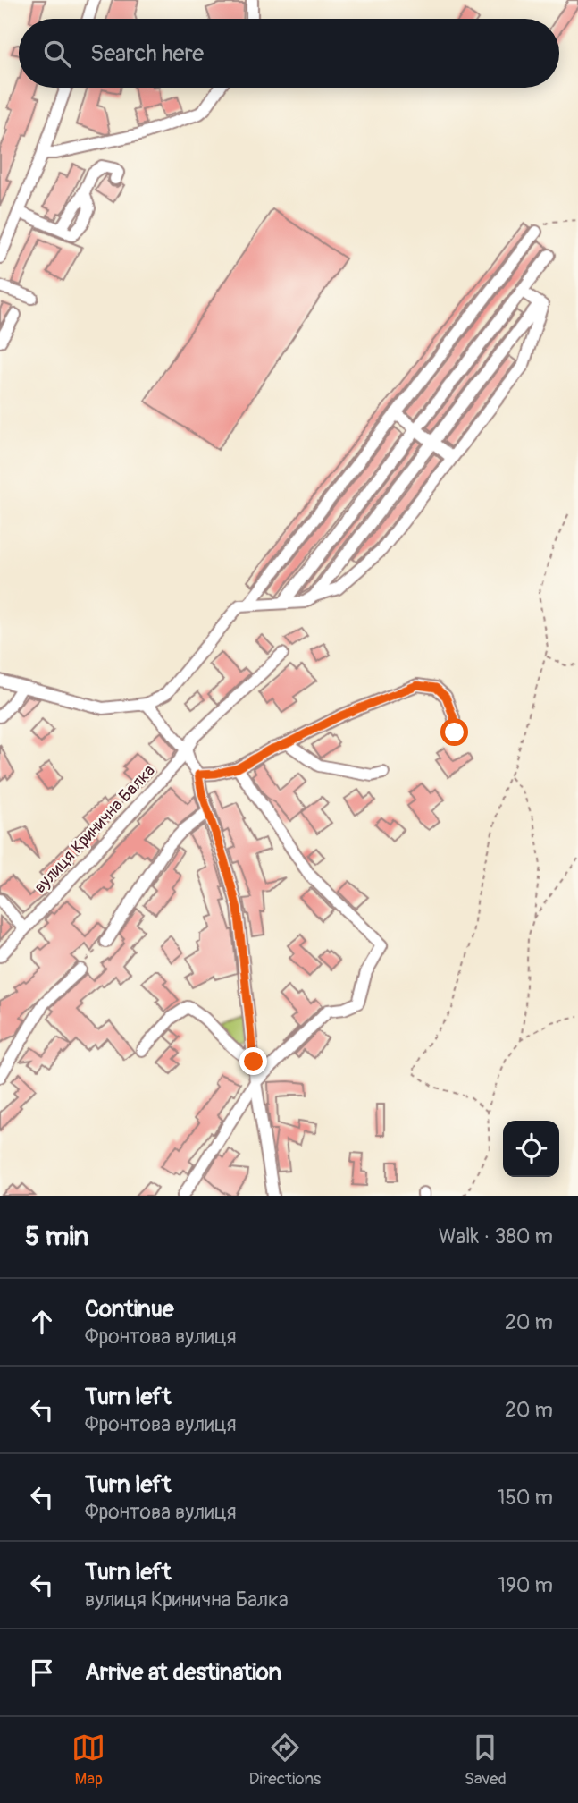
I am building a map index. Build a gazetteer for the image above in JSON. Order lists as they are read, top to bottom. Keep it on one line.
{"streets":{"street":["вулиця Кринична Балка"]},"page":{"search":"Search here","heading":["5 min","Walk · 380 m"],"list":[["Continue","Фронтова вулиця","20 m"],["Turn left","Фронтова вулиця","20 m"],["Turn left","Фронтова вулиця","150 m"],["Turn left","вулиця Кринична Балка","190 m"],"Arrive at destination"],"nav":["Map","Directions","Saved"]}}
